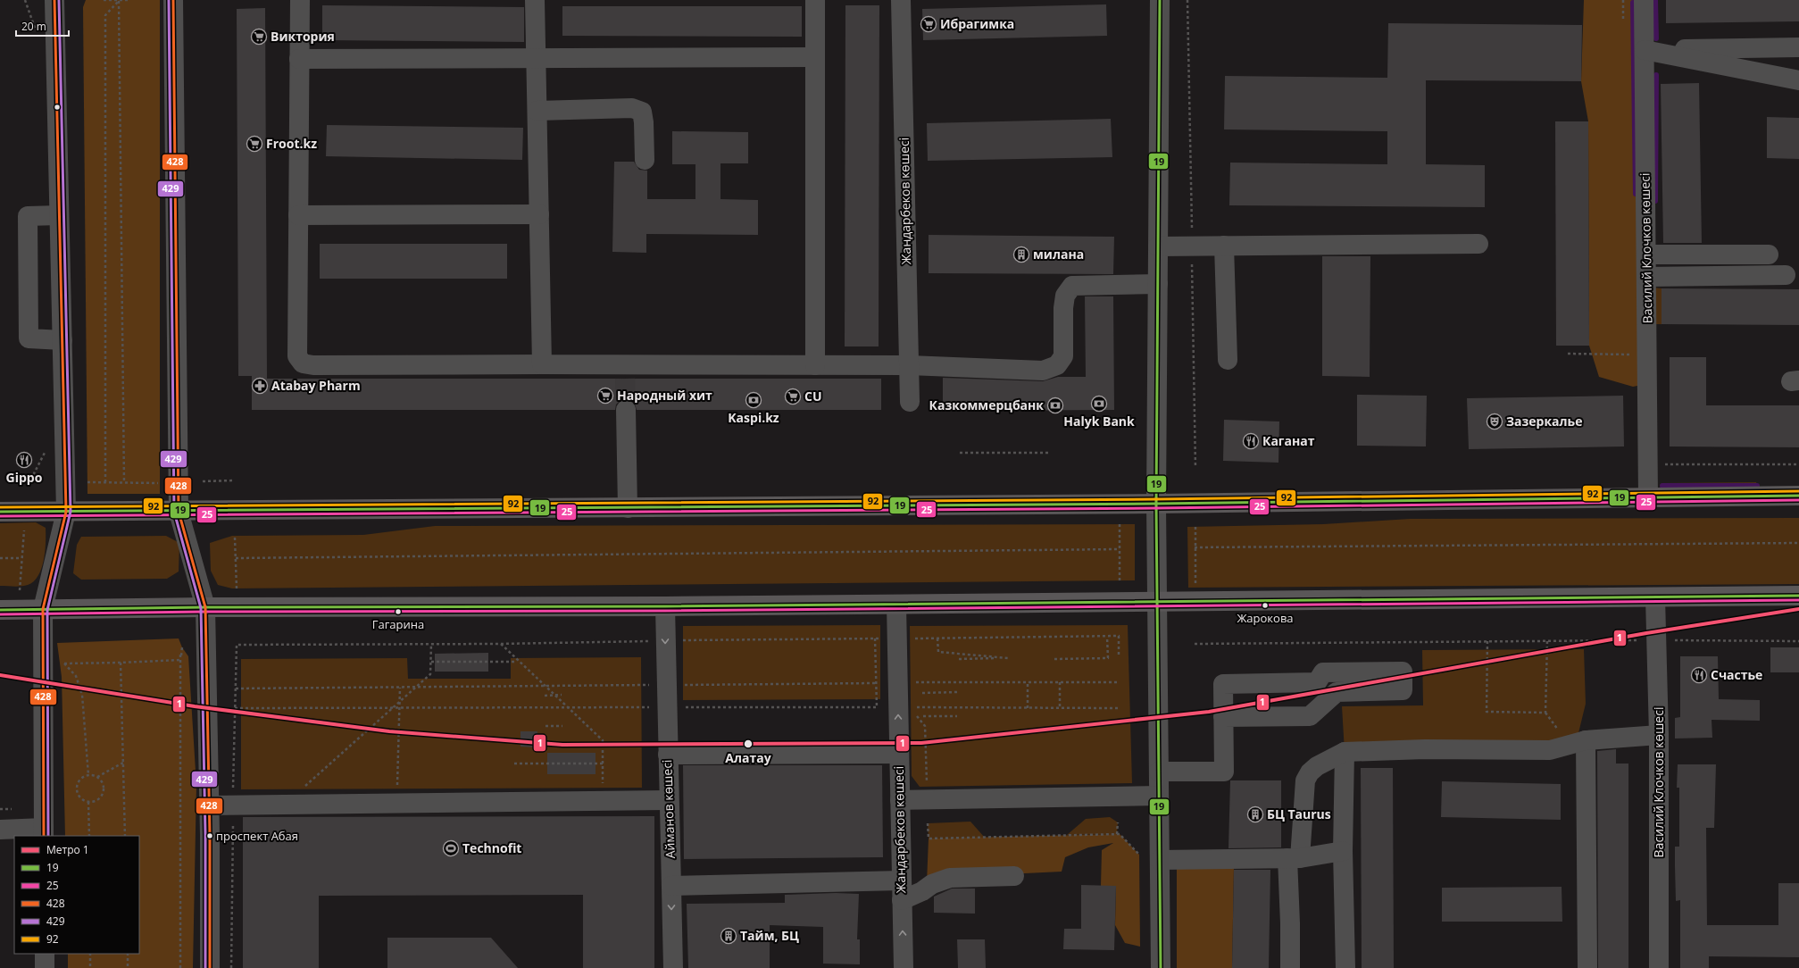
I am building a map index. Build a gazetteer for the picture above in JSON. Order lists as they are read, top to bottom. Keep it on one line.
{"streets":{"street":["Жандарбеков көшесі","Василий Клочков көшесі","Айманов көшесі"]},"one_way":["Айманов көшесі"],"places":{"supermarket":["Ибрагимка","Виктория","Froot.kz","Народный хит","CU"],"building":["милана","БЦ Taurus","Тайм, БЦ"],"pharmacy":["Atabay Pharm"],"bank":["Kaspi.kz","Halyk Bank","Казкоммерцбанк"],"theatre":["Зазеркалье"],"restaurant":["Каганат","Gippo","Счастье"],"other":["Жарокова","Гагарина","Алатау","проспект Абая"],"sports":["Technofit"]},"lines":["transit line 19","transit line 428","transit line 429","transit line 92","transit line 25","metro line 1"],"legend":["Метро 1","19","25","428","429","92"],"scale_bar":"20 m"}
